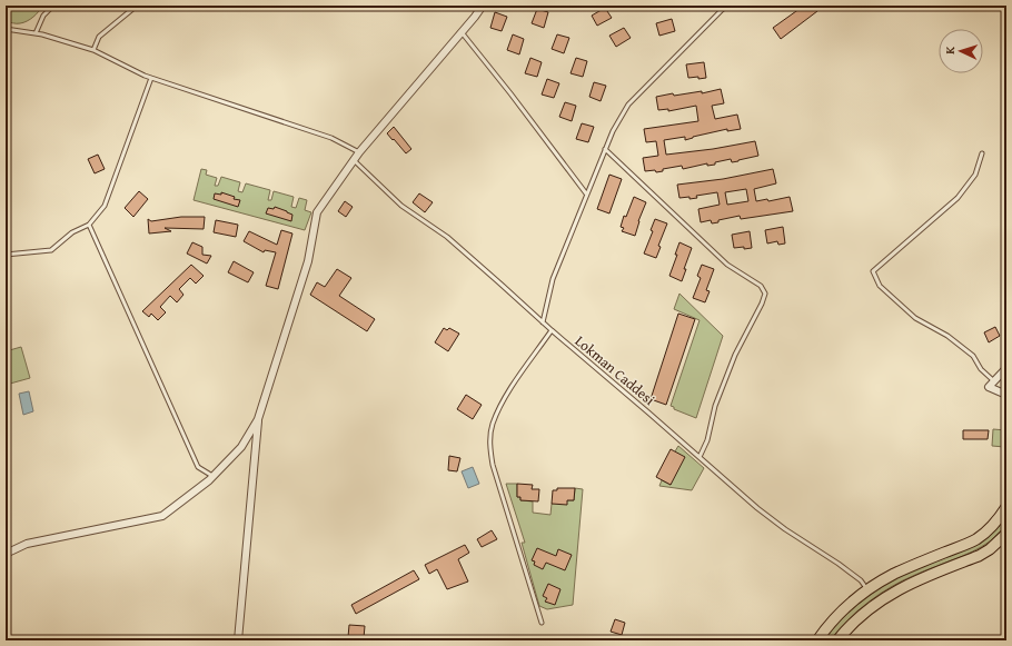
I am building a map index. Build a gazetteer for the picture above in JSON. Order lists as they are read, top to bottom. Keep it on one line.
{"streets":{"lane":["Lokman Caddesi"]},"north":"left"}
